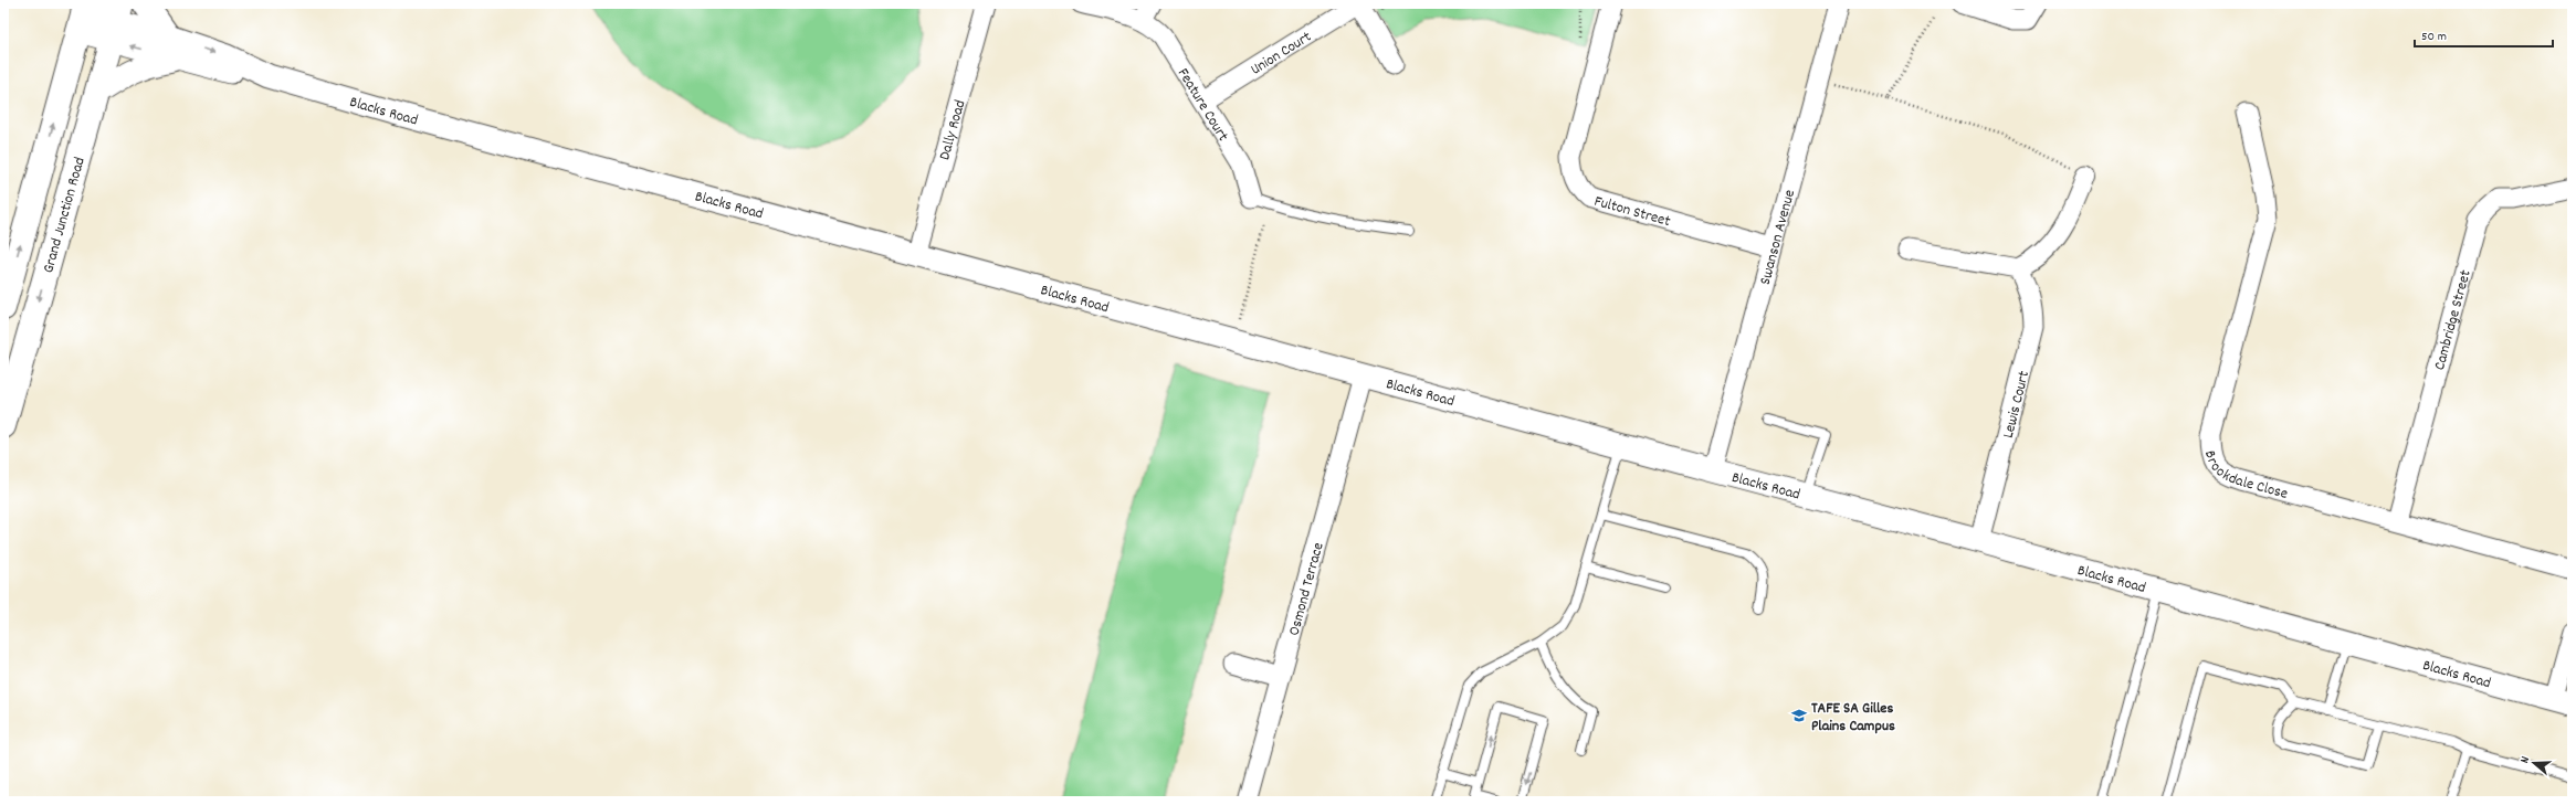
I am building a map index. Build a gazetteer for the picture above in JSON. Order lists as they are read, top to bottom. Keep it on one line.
{"streets":{"highway":["Grand Junction Road"],"street":["Union Court","Feature Court","Blacks Road","Dally Road","Fulton Street","Swanson Avenue","Cambridge Street","Lewis Court","Brookdale Close","Osmond Terrace"]},"crossings":[["Union Court","Feature Court"],["Blacks Road","Dally Road"],["Blacks Road","Grand Junction Road"],["Blacks Road","Swanson Avenue"],["Blacks Road","Lewis Court"],["Blacks Road","Osmond Terrace"],["Fulton Street","Swanson Avenue"],["Cambridge Street","Brookdale Close"]],"places":{"school or university":["TAFE SA Gilles Plains Campus"]},"scale_bar":"50 m","north":"left"}
